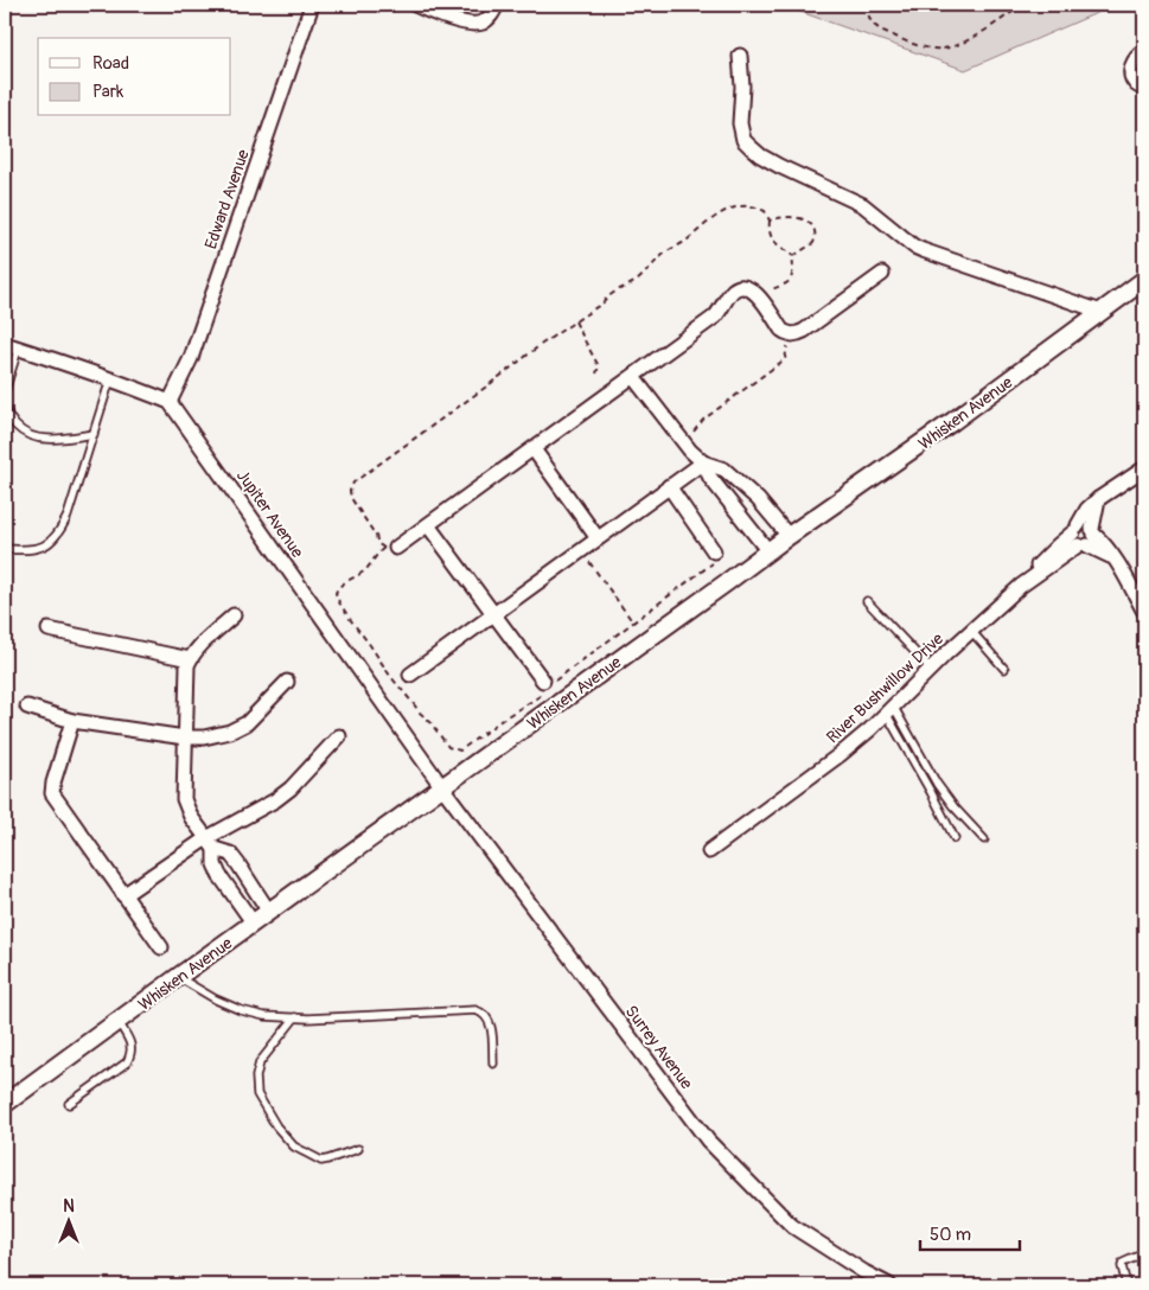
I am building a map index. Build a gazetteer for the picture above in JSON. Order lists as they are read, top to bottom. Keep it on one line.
{"streets":{"street":["Edward Avenue","Whisken Avenue","Jupiter Avenue","River Bushwillow Drive","Surrey Avenue"]},"crossings":[["Edward Avenue","Jupiter Avenue"],["Whisken Avenue","Jupiter Avenue"],["Whisken Avenue","Surrey Avenue"],["Jupiter Avenue","Surrey Avenue"]],"legend":["Road","Park"],"scale_bar":"50 m","north":"top"}
